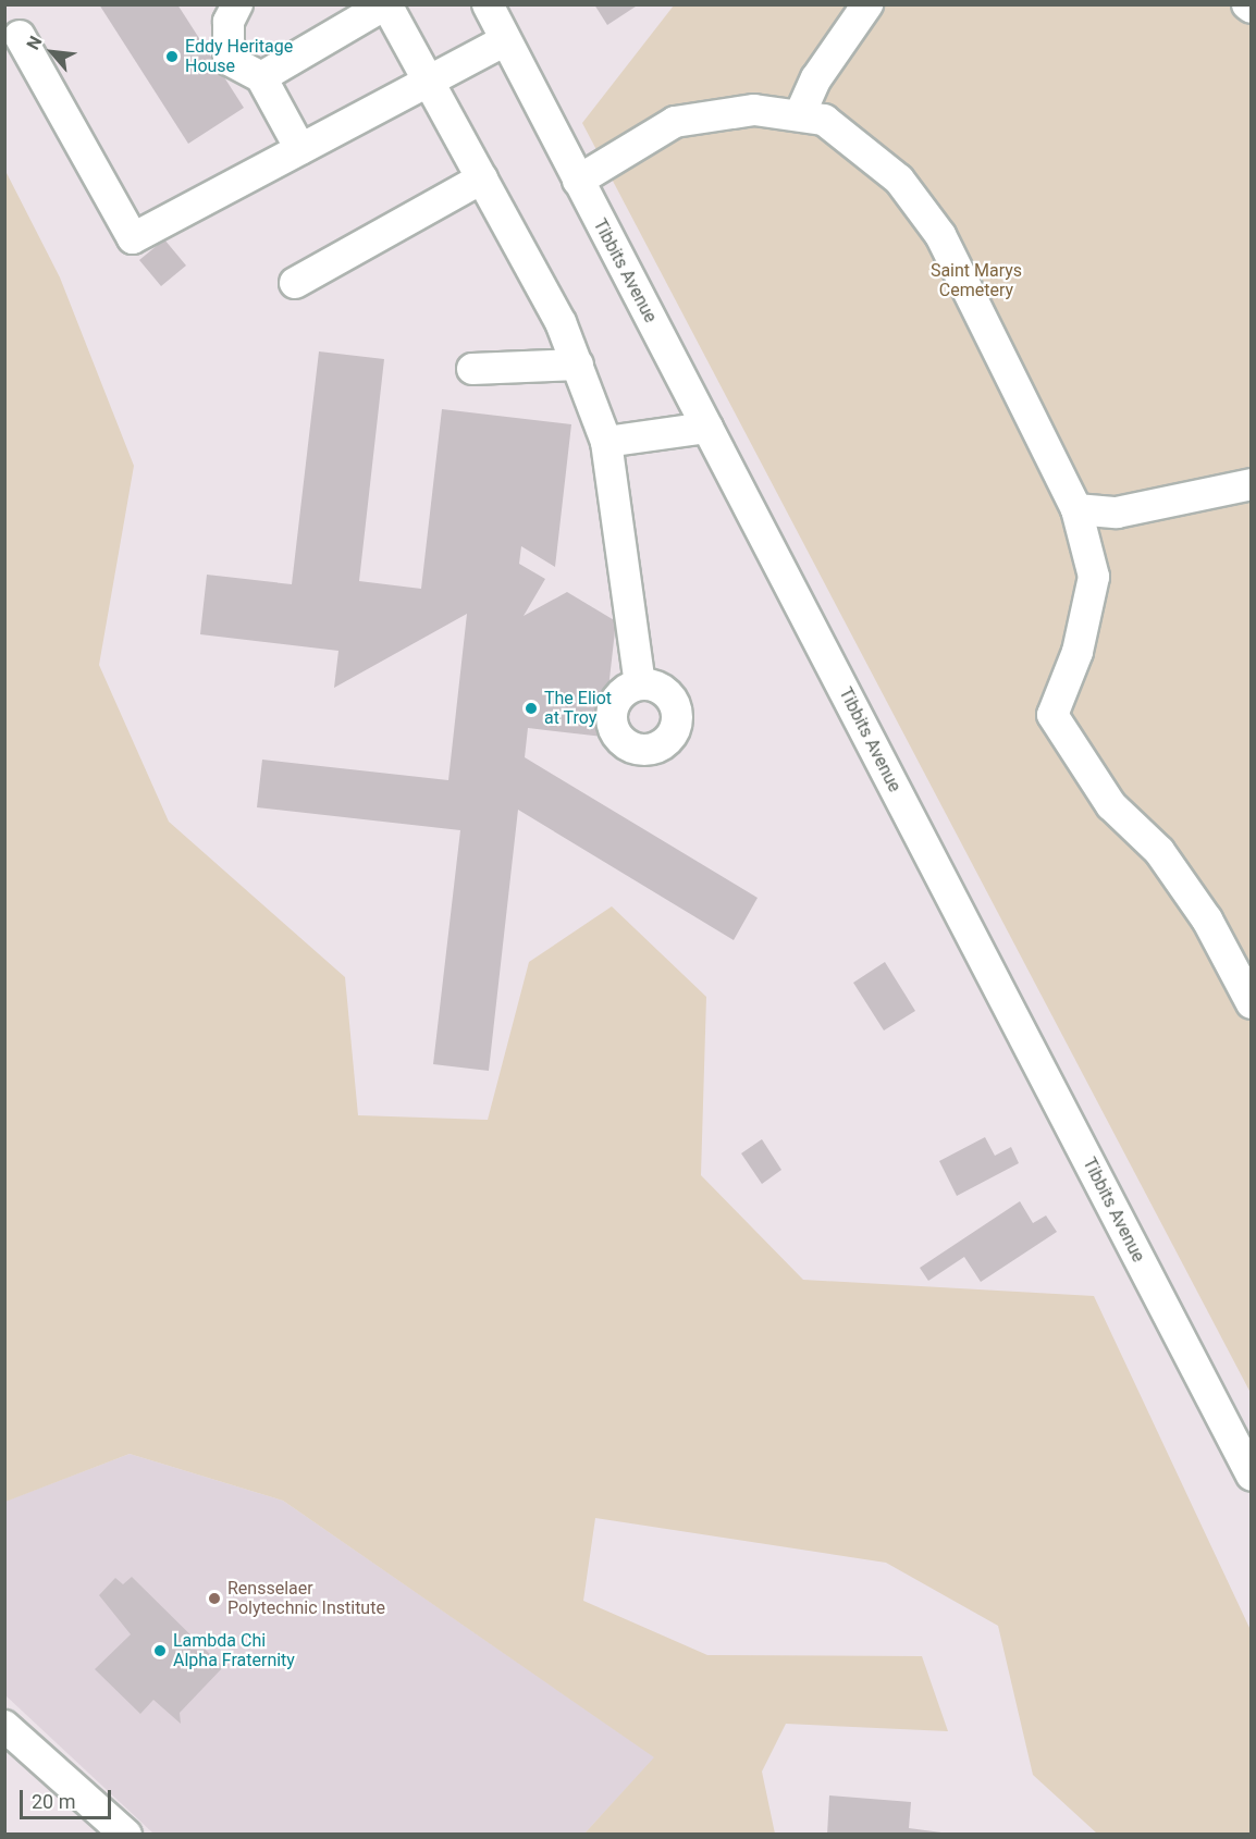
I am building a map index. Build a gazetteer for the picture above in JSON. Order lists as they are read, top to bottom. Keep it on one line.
{"streets":{"street":["Tibbits Avenue"]},"parks":["Saint Marys Cemetery"],"places":["Eddy Heritage House","The Eliot at Troy","Rensselaer Polytechnic Institute","Lambda Chi Alpha Fraternity"],"scale_bar":"20 m","north":"top left"}
